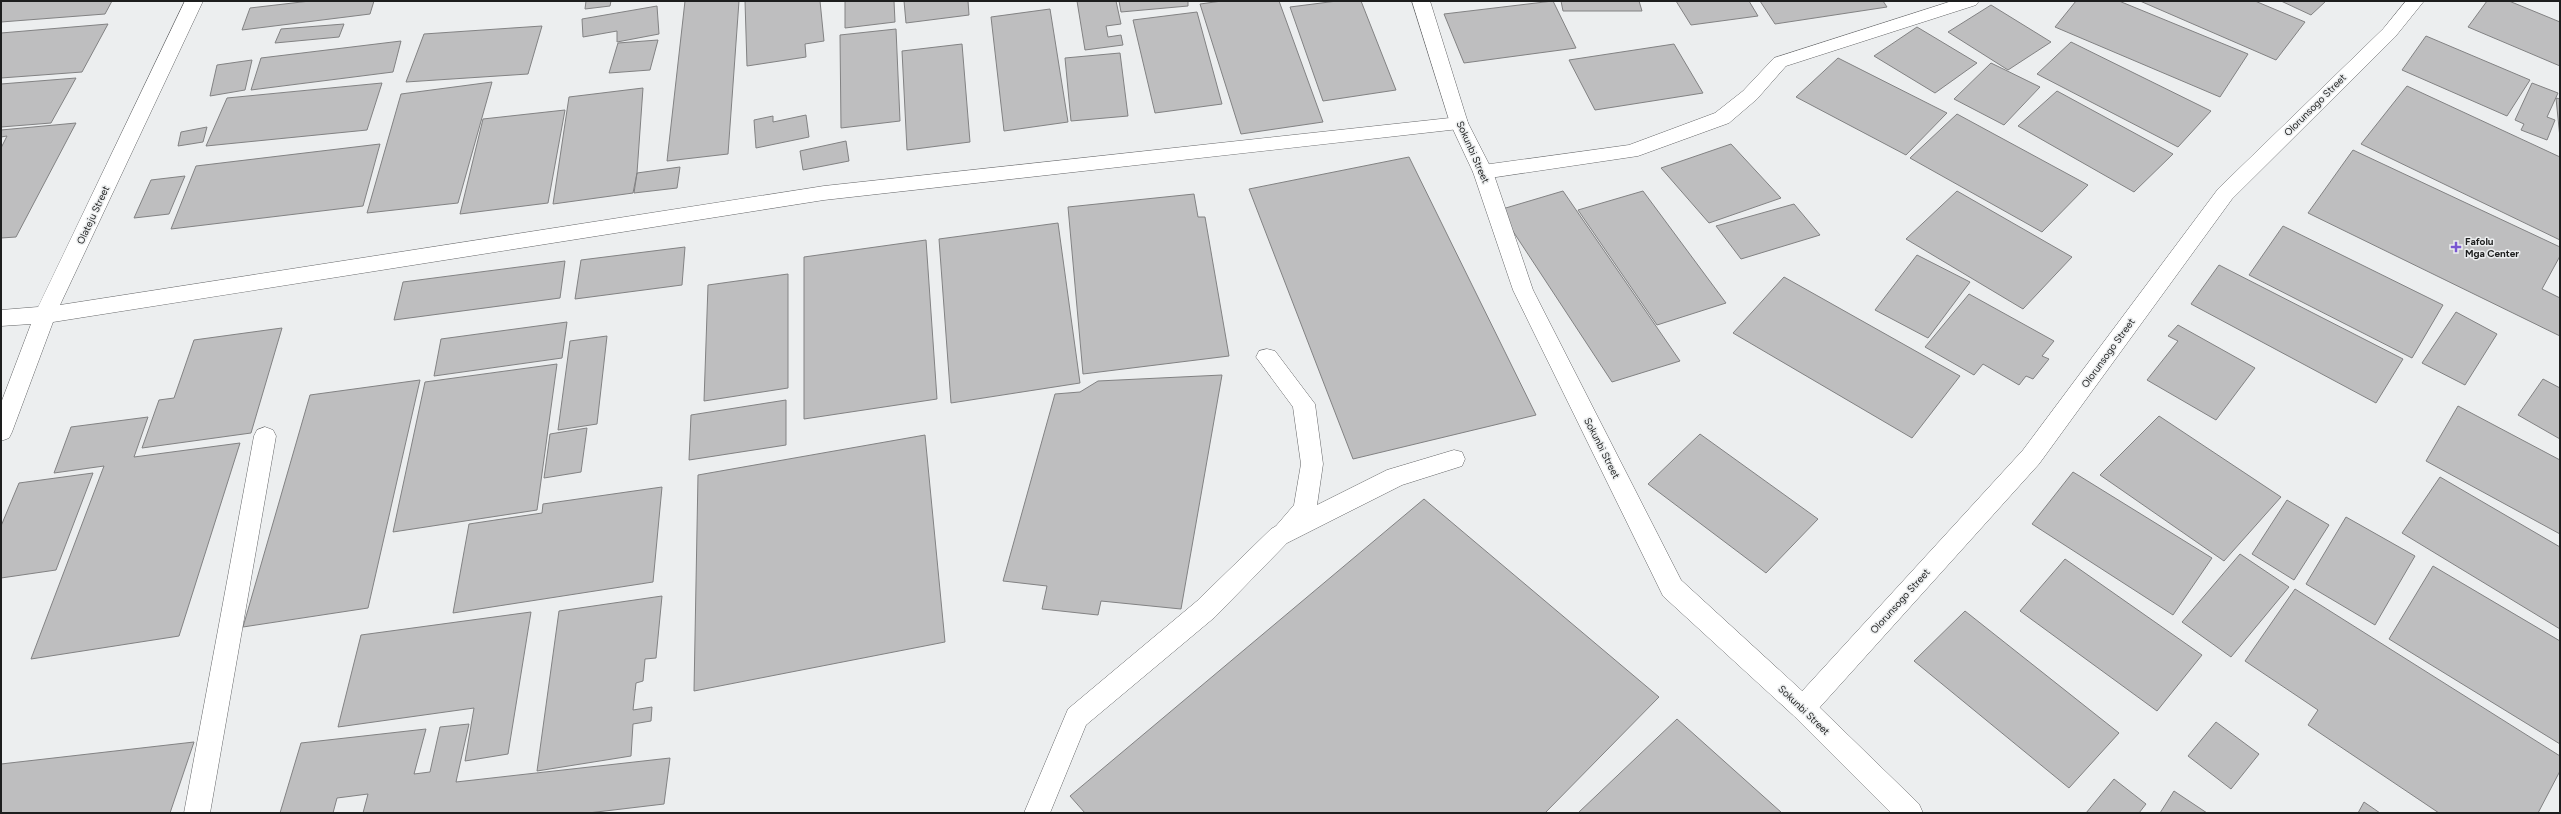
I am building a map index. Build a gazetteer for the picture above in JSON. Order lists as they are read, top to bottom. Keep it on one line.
{"streets":{"street":["Olorunsogo Street","Sokunbi Street","Olateju Street"]},"crossings":[["Olorunsogo Street","Sokunbi Street"]],"places":{"health":["Fafolu Mga Center"]}}
